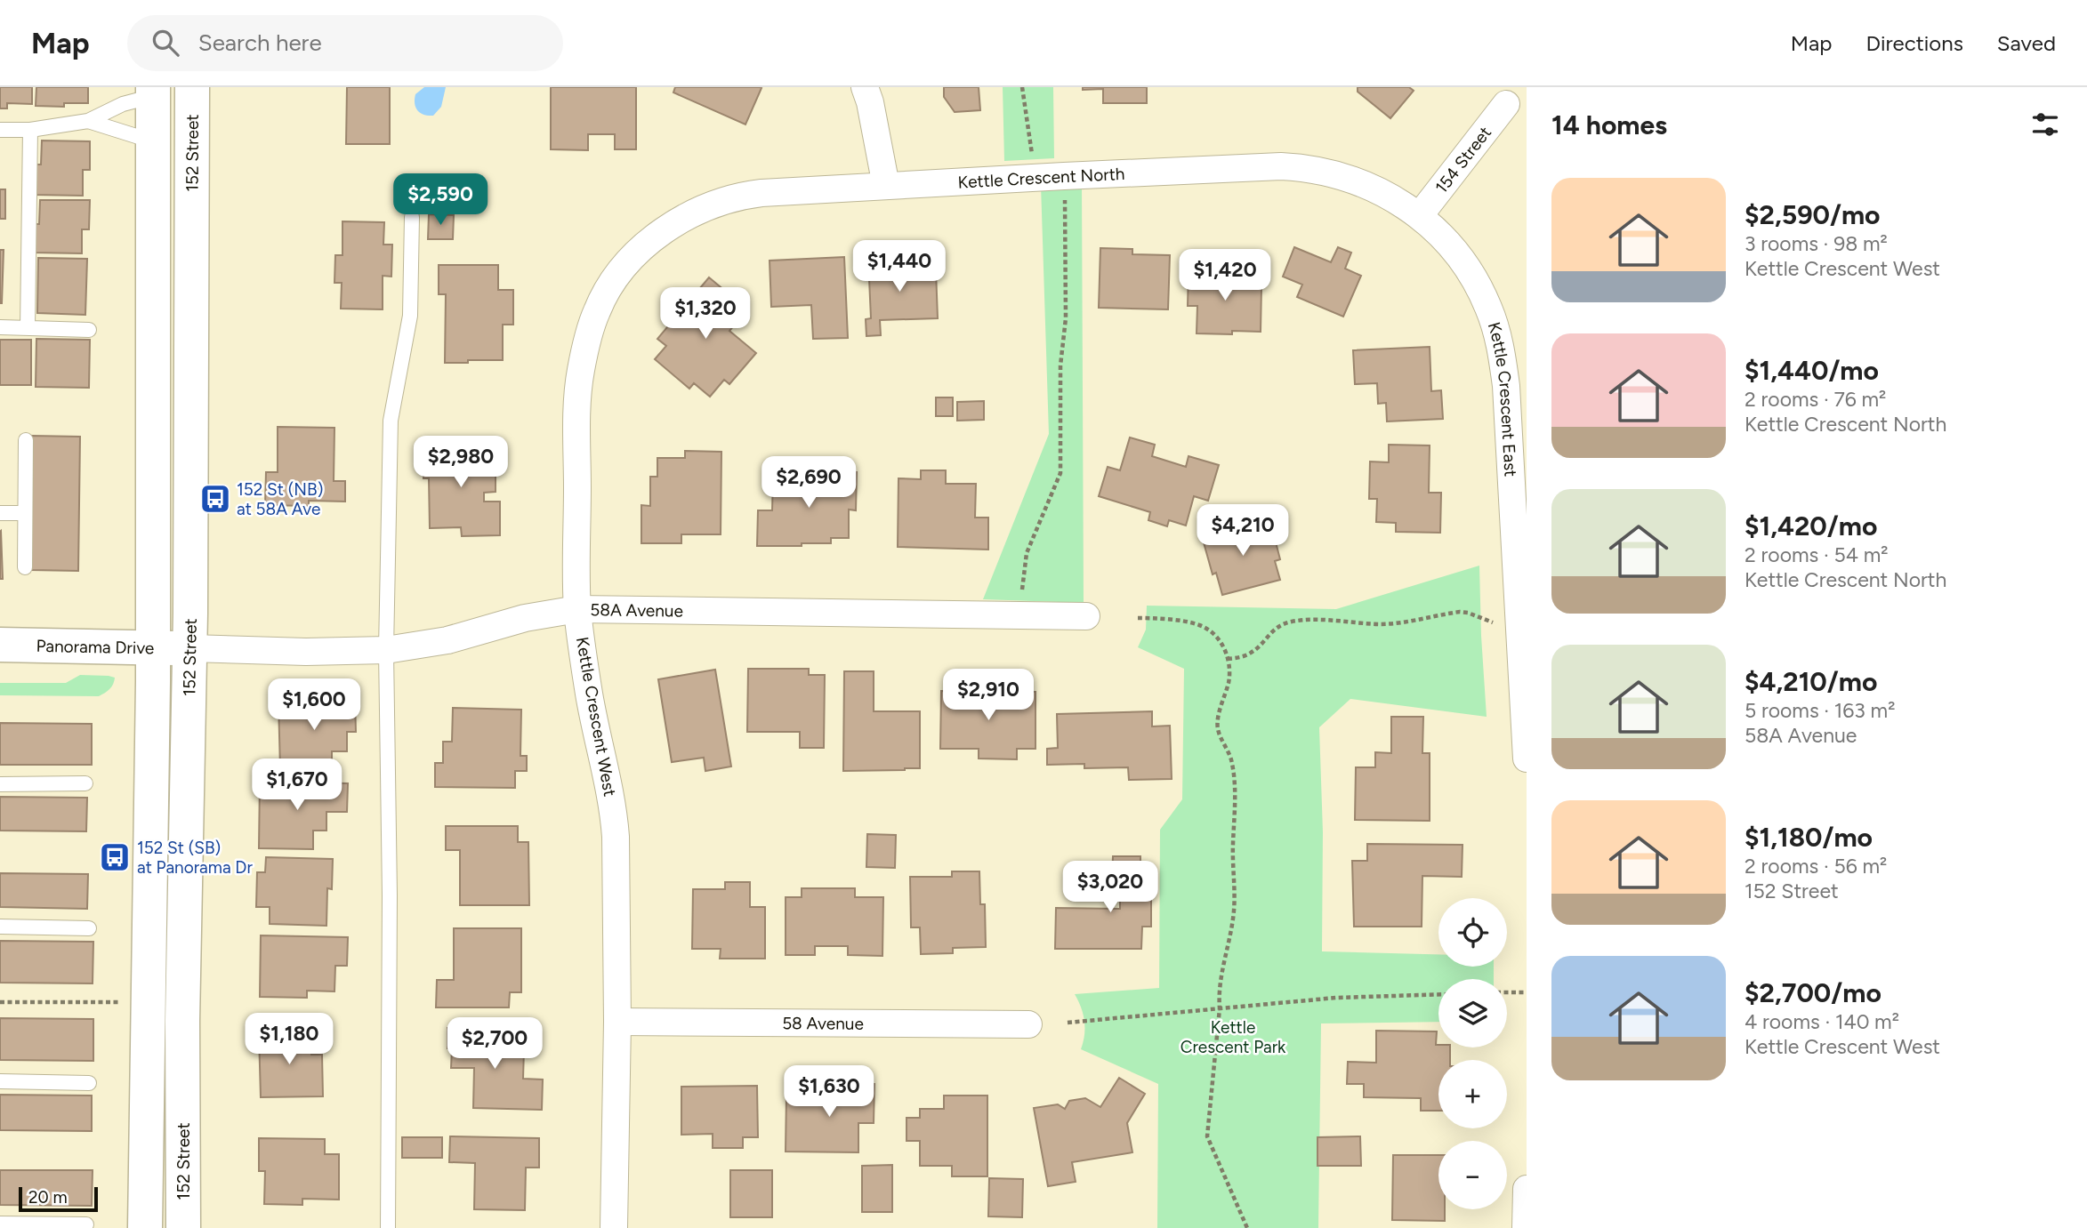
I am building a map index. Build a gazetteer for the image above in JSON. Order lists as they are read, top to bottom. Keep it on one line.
{"streets":{"main road":["152 Street","Panorama Drive"],"street":["154 Street","Kettle Crescent North","Kettle Crescent East","58A Avenue","Kettle Crescent West","58 Avenue"]},"crossings":[["152 Street","58A Avenue"],["152 Street","Panorama Drive"],["154 Street","Kettle Crescent North"],["154 Street","Kettle Crescent East"],["Kettle Crescent North","Kettle Crescent East"],["Kettle Crescent North","Kettle Crescent West"],["58A Avenue","Panorama Drive"],["58A Avenue","Kettle Crescent West"],["Kettle Crescent West","58 Avenue"]],"parks":["Kettle Crescent Park"],"places":{"bus stop":["152 St (NB) at 58A Ave","152 St (SB) at Panorama Dr"]},"scale_bar":"20 m","page":{"header":"Map","search":"Search here","nav":["Map","Directions","Saved"],"heading":"14 homes","list":[{"name":"$2,590/mo","note":"3 rooms · 98 m² · Kettle Crescent West"},{"name":"$1,440/mo","note":"2 rooms · 76 m² · Kettle Crescent North"},{"name":"$1,420/mo","note":"2 rooms · 54 m² · Kettle Crescent North"},{"name":"$4,210/mo","note":"5 rooms · 163 m² · 58A Avenue"},{"name":"$1,180/mo","note":"2 rooms · 56 m² · 152 Street"},{"name":"$2,700/mo","note":"4 rooms · 140 m² · Kettle Crescent West"}],"price":["$2,590","$1,440","$1,420","$1,320","$2,980","$2,690","$4,210","$2,910","$1,600","$1,670","$3,020","$1,180","$2,700","$1,630"],"map_buttons":["+","−"],"scale":"20 m"}}
